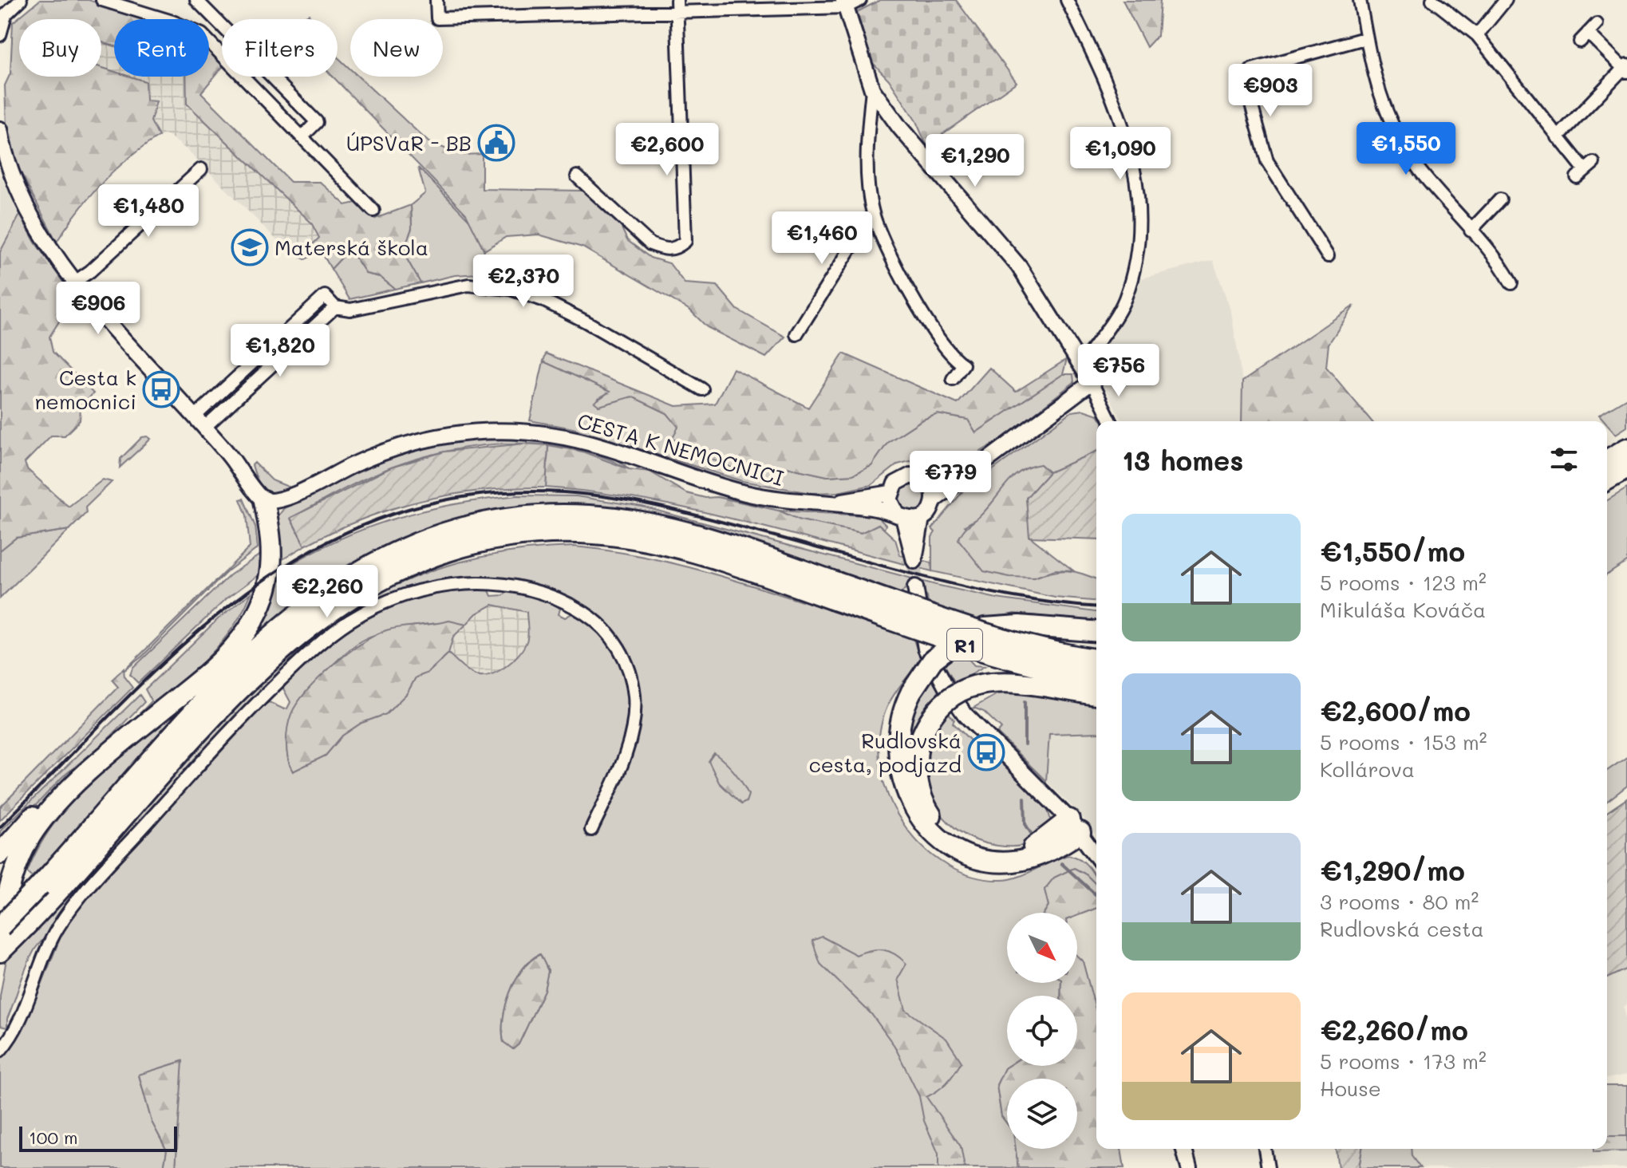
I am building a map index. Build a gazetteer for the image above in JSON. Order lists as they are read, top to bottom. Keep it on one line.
{"streets":{"highway":["R1"],"street":["CESTA K NEMOCNICI"]},"places":{"public building":["ÚPSVaR - BB"],"school or university":["Materská škola"],"bus stop":["Cesta k nemocnici","Rudlovská cesta, podjazd"]},"scale_bar":"100 m","north":"bottom right","page":{"chip":["Buy","Rent","Filters","New"],"price":["€903","€1,550","€2,600","€1,090","€1,290","€1,480","€1,460","€2,370","€906","€1,820","€756","€779","€2,260"],"heading":"13 homes","list":[{"name":"€1,550/mo","note":"5 rooms · 123 m² · Mikuláša Kováča"},{"name":"€2,600/mo","note":"5 rooms · 153 m² · Kollárova"},{"name":"€1,290/mo","note":"3 rooms · 80 m² · Rudlovská cesta"},{"name":"€2,260/mo","note":"5 rooms · 173 m² · House"}],"scale":"100 m"}}
